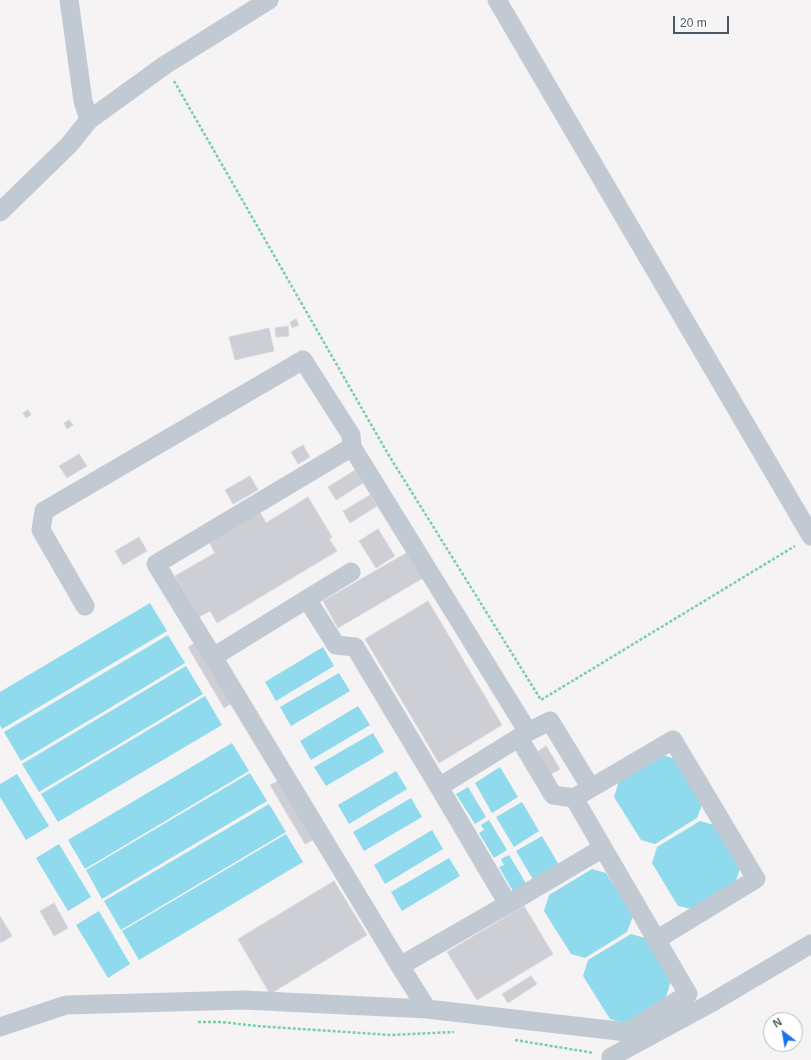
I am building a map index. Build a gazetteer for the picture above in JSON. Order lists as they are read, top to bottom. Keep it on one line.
{"scale_bar":"20 m","north":"top left"}
